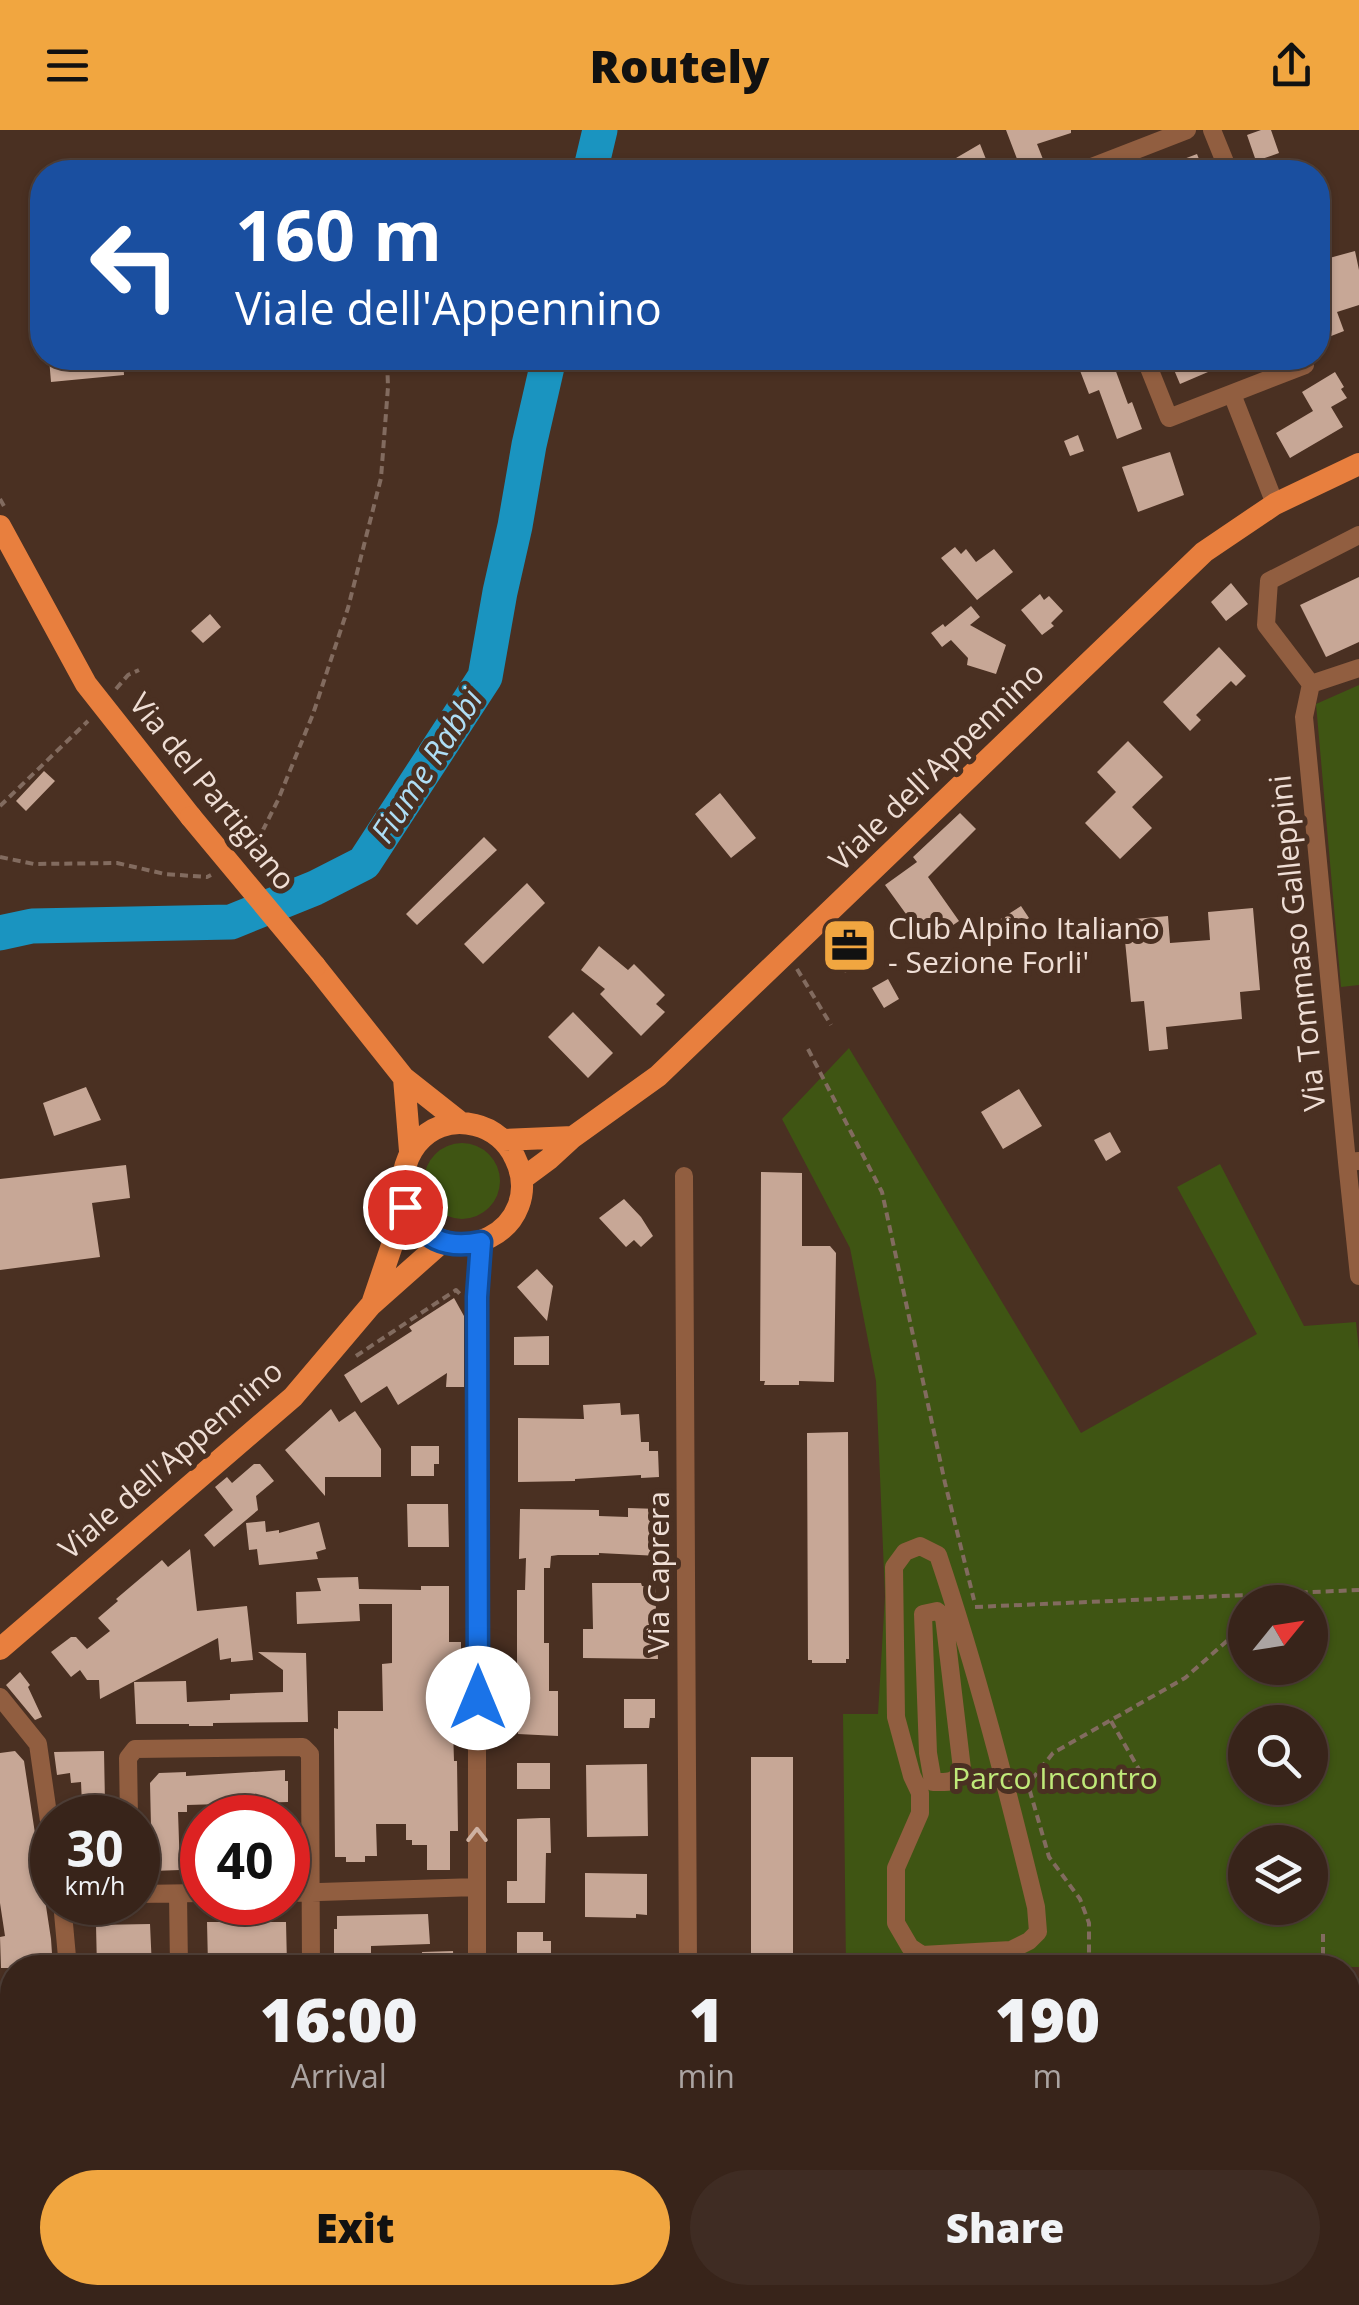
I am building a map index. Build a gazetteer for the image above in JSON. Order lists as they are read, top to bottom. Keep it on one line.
{"streets":{"main road":["Viale dell'Appennino","Via del Partigiano"],"street":["Via Tommaso Galleppini","Via Caprera"]},"crossings":[["Viale dell'Appennino","Via del Partigiano"]],"water":["Fiume Rabbi"],"parks":["Parco Incontro"],"places":{"office":["Club Alpino Italiano - Sezione Forli'"]},"north":"top right","page":{"header":"Routely","turn":["160 m","Viale dell'Appennino"],"speed":"30 km/h","limit":"40","eta":["16:00","Arrival","1","min","190","m"],"buttons":["Exit","Share"]}}
